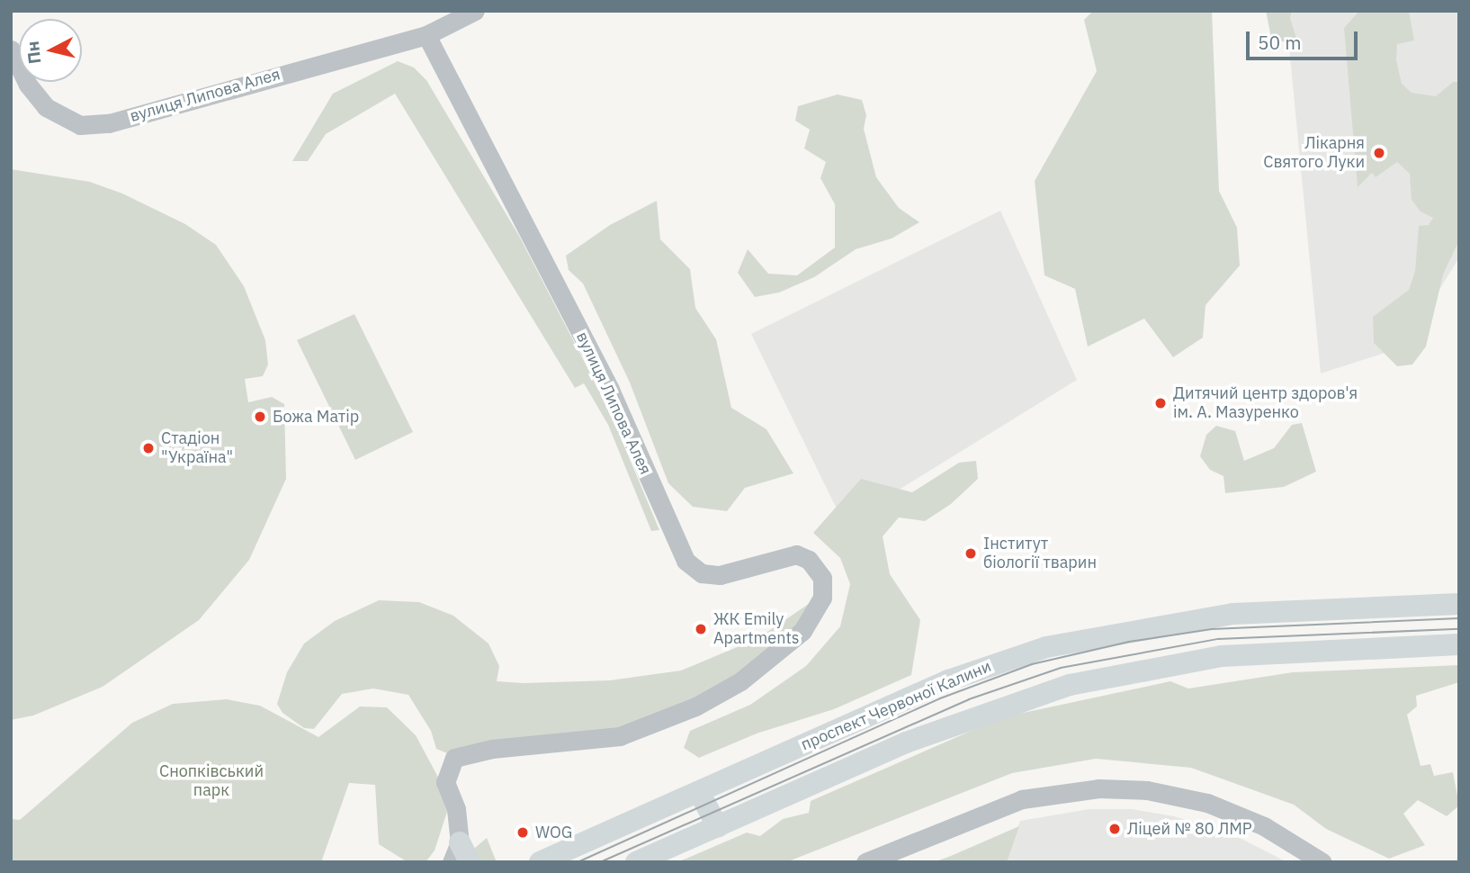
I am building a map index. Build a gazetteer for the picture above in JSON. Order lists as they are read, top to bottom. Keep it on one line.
{"streets":{"main road":["проспект Червоної Калини"],"street":["вулиця Липова Алея"]},"parks":["Снопківський парк"],"places":["Лікарня Святого Луки","Дитячий центр здоров'я ім. А. Мазуренко","Божа Матір","Стадіон \"Україна\"","Інститут біології тварин","ЖК Emily Apartments","Ліцей № 80 ЛМР","WOG"],"scale_bar":"50 m","north":"left"}
